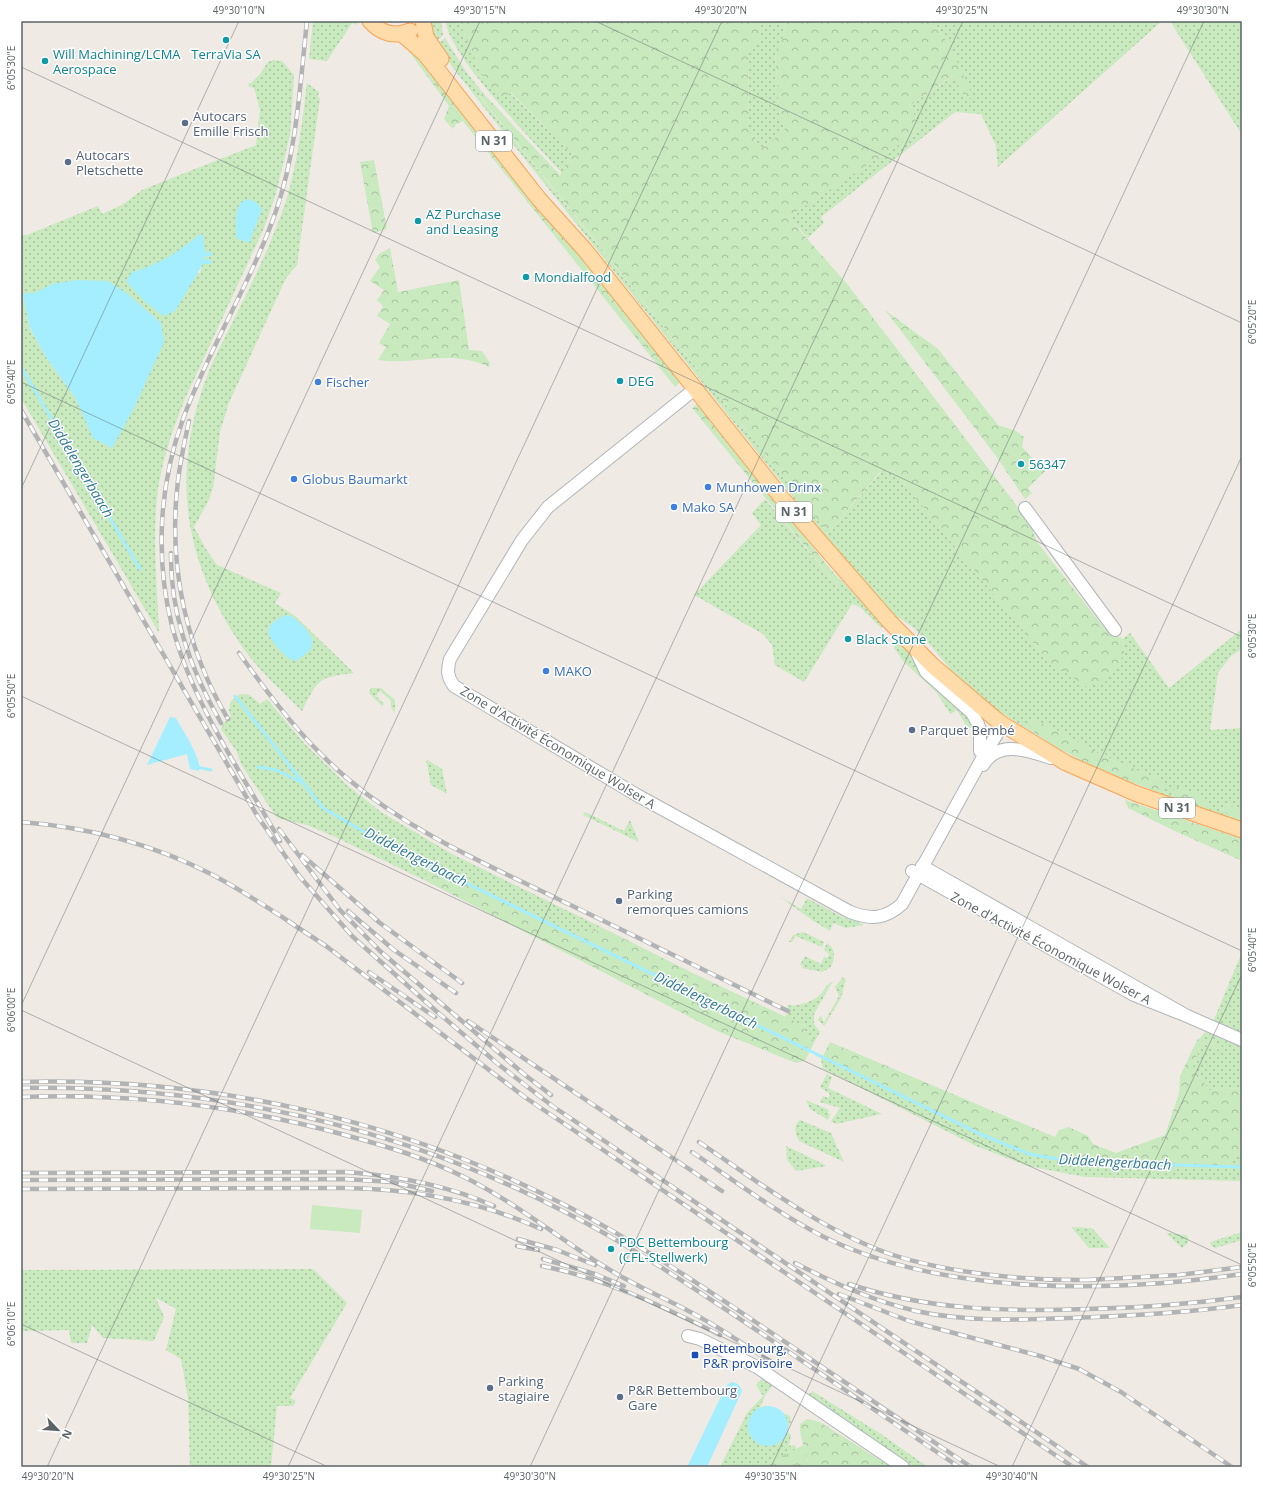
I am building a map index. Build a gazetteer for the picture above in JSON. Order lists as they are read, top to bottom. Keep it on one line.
{"streets":{"main road":["N 31"],"street":["Zone d'Activité Économique Wolser A"]},"crossings":[["N 31","Zone d'Activité Économique Wolser A"]],"water":["Diddelengerbaach"],"places":{"other":["TerraVia SA","Will Machining/LCMA Aerospace","Autocars Emille Frisch","Autocars Pletschette","AZ Purchase and Leasing","Mondialfood","DEG","Fischer","56347","Globus Baumarkt","Munhowen Drinx","Mako SA","Black Stone","MAKO","Parquet Bembé","Parking remorques camions","PDC Bettembourg (CFL-Stellwerk)","Parking stagiaire","P&R Bettembourg Gare"],"transit":["Bettembourg, P&R provisoire"]},"north":"bottom right","coordinates":["49°30'10\"N","49°30'15\"N","49°30'20\"N","49°30'25\"N","49°30'30\"N","6°05'30\"E","6°05'20\"E","6°05'40\"E","6°05'50\"E","6°06'00\"E","6°06'10\"E","49°30'35\"N","49°30'40\"N"]}
